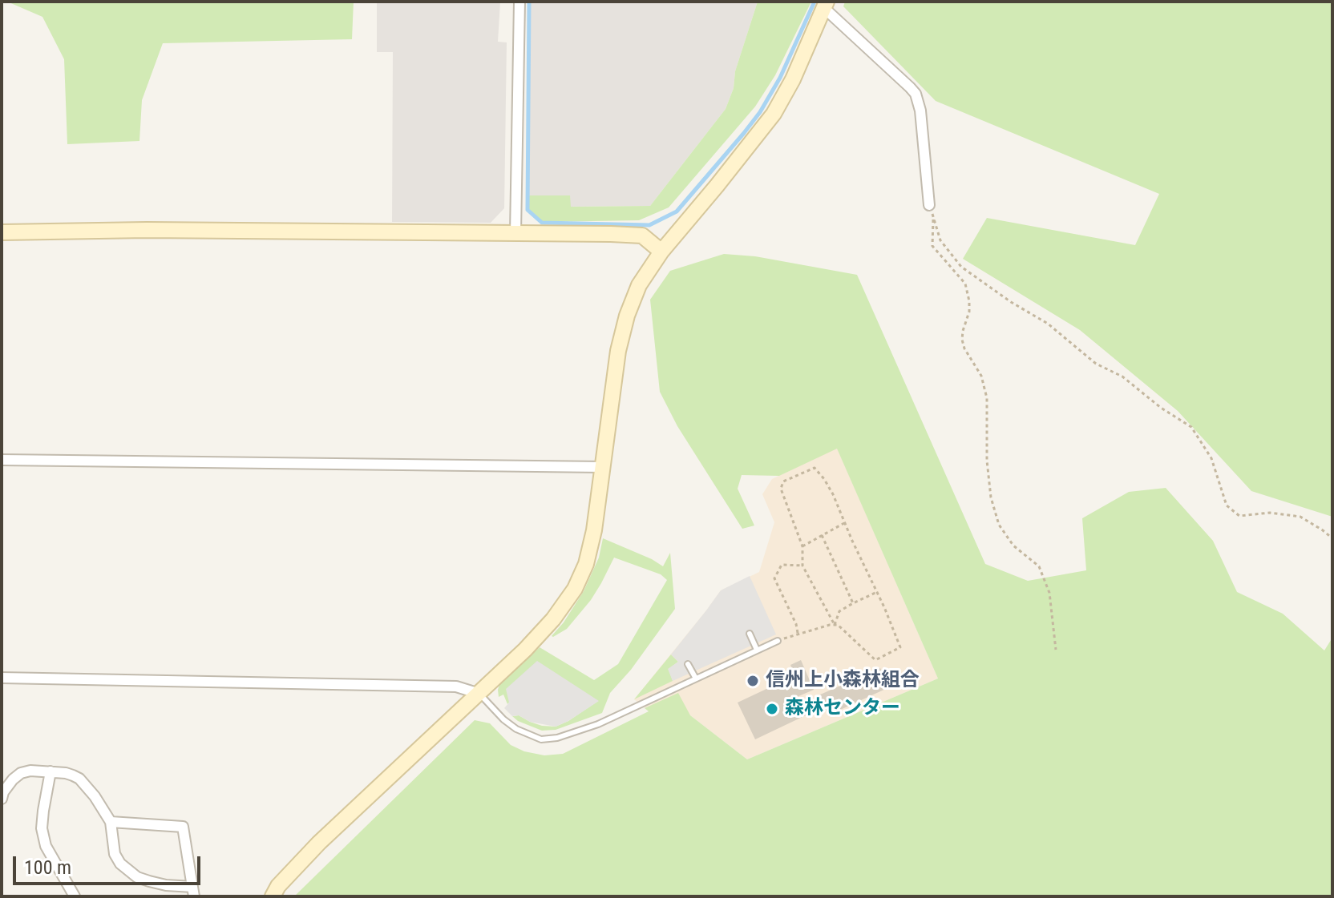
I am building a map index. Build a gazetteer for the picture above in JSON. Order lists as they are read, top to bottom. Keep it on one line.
{"places":["信州上小森林組合","森林センター"],"scale_bar":"100 m"}
